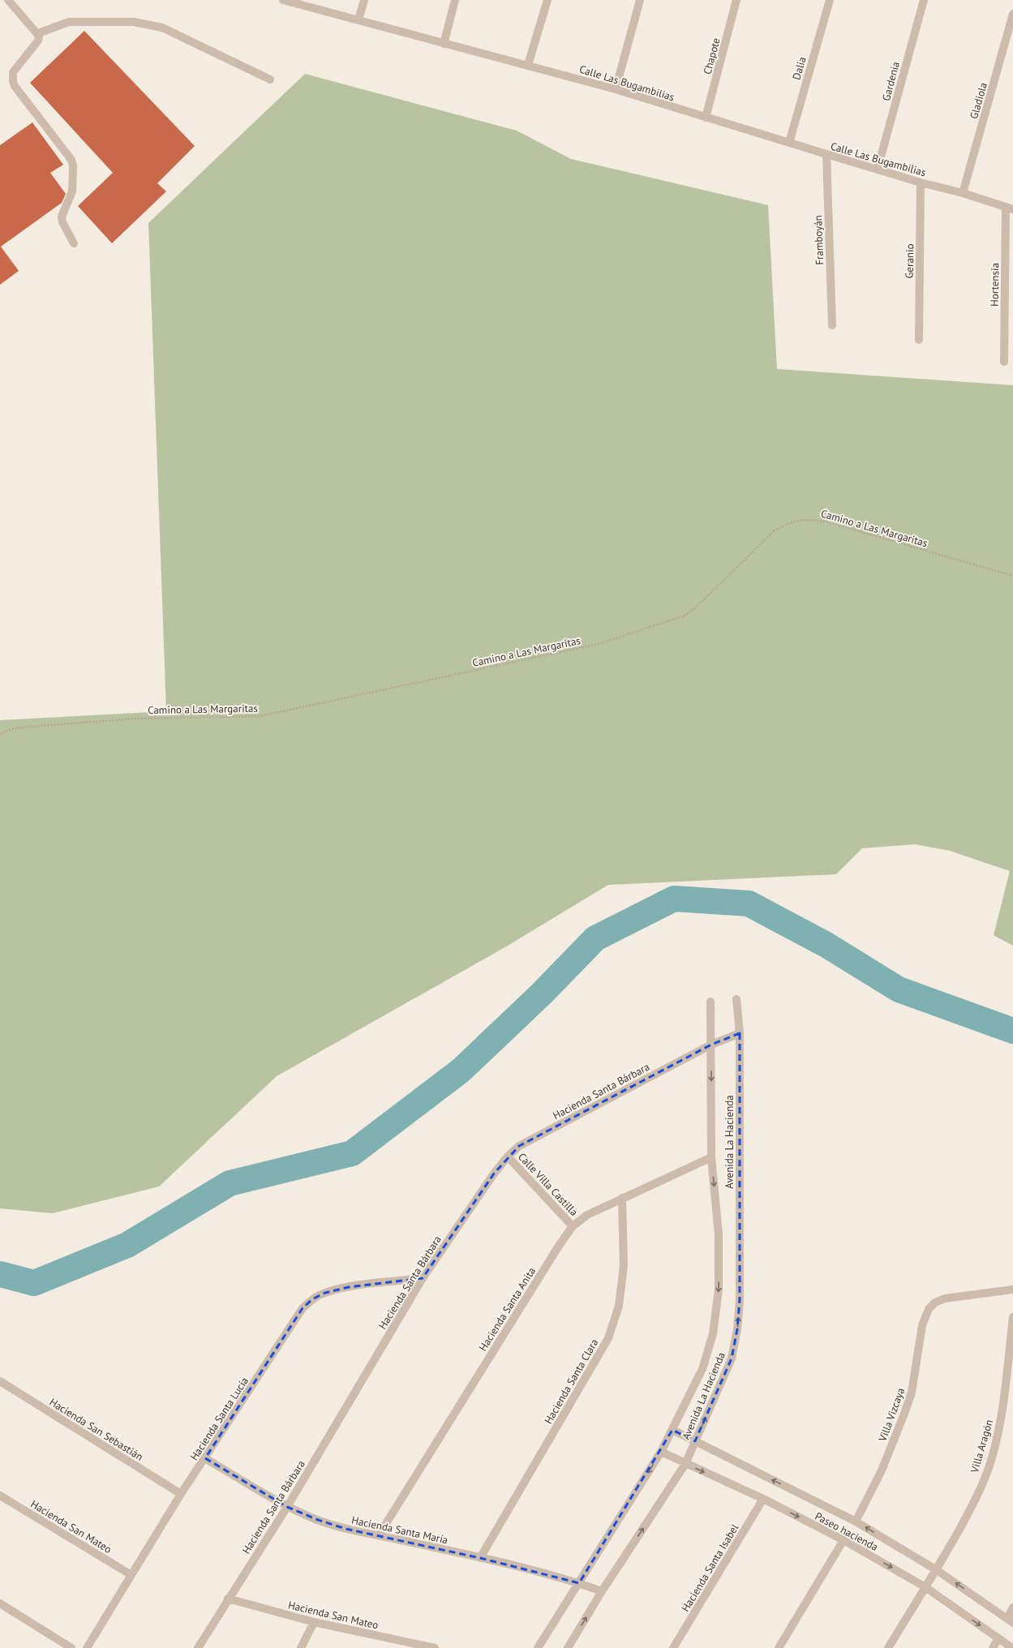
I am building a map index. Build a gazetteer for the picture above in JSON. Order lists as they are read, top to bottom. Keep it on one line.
{"streets":{"street":["Chapote","Dalia","Gardenia","Calle Las Bugambilias","Gladiola","Framboyán","Geranio","Hortensia","Hacienda Santa Bárbara","Avenida La Hacienda","Calle Villa Castilla","Hacienda Santa Anita","Hacienda Santa Clara","Villa Vizcaya","Hacienda Santa Lucía","Hacienda San Sebastián","Villa Aragón","Hacienda San Mateo","Hacienda Santa María","Paseo hacienda","Hacienda Santa Isabel"],"path":["Camino a Las Margaritas"]},"crossings":[["Chapote","Calle Las Bugambilias"],["Dalia","Calle Las Bugambilias"],["Gardenia","Calle Las Bugambilias"],["Calle Las Bugambilias","Gladiola"],["Calle Las Bugambilias","Framboyán"],["Calle Las Bugambilias","Geranio"],["Calle Las Bugambilias","Hortensia"],["Hacienda Santa Bárbara","Avenida La Hacienda"],["Hacienda Santa Bárbara","Calle Villa Castilla"],["Hacienda Santa Bárbara","Hacienda Santa Lucía"],["Hacienda Santa Bárbara","Hacienda San Mateo"],["Hacienda Santa Bárbara","Hacienda Santa María"],["Avenida La Hacienda","Hacienda Santa Anita"],["Avenida La Hacienda","Hacienda Santa María"],["Avenida La Hacienda","Paseo hacienda"],["Calle Villa Castilla","Hacienda Santa Anita"],["Hacienda Santa Anita","Hacienda Santa Clara"],["Hacienda Santa Anita","Hacienda Santa María"],["Hacienda Santa Clara","Hacienda Santa María"],["Villa Vizcaya","Paseo hacienda"],["Hacienda Santa Lucía","Hacienda San Sebastián"],["Hacienda Santa Lucía","Hacienda San Mateo"],["Hacienda Santa Lucía","Hacienda Santa María"],["Villa Aragón","Paseo hacienda"],["Paseo hacienda","Hacienda Santa Isabel"]]}
